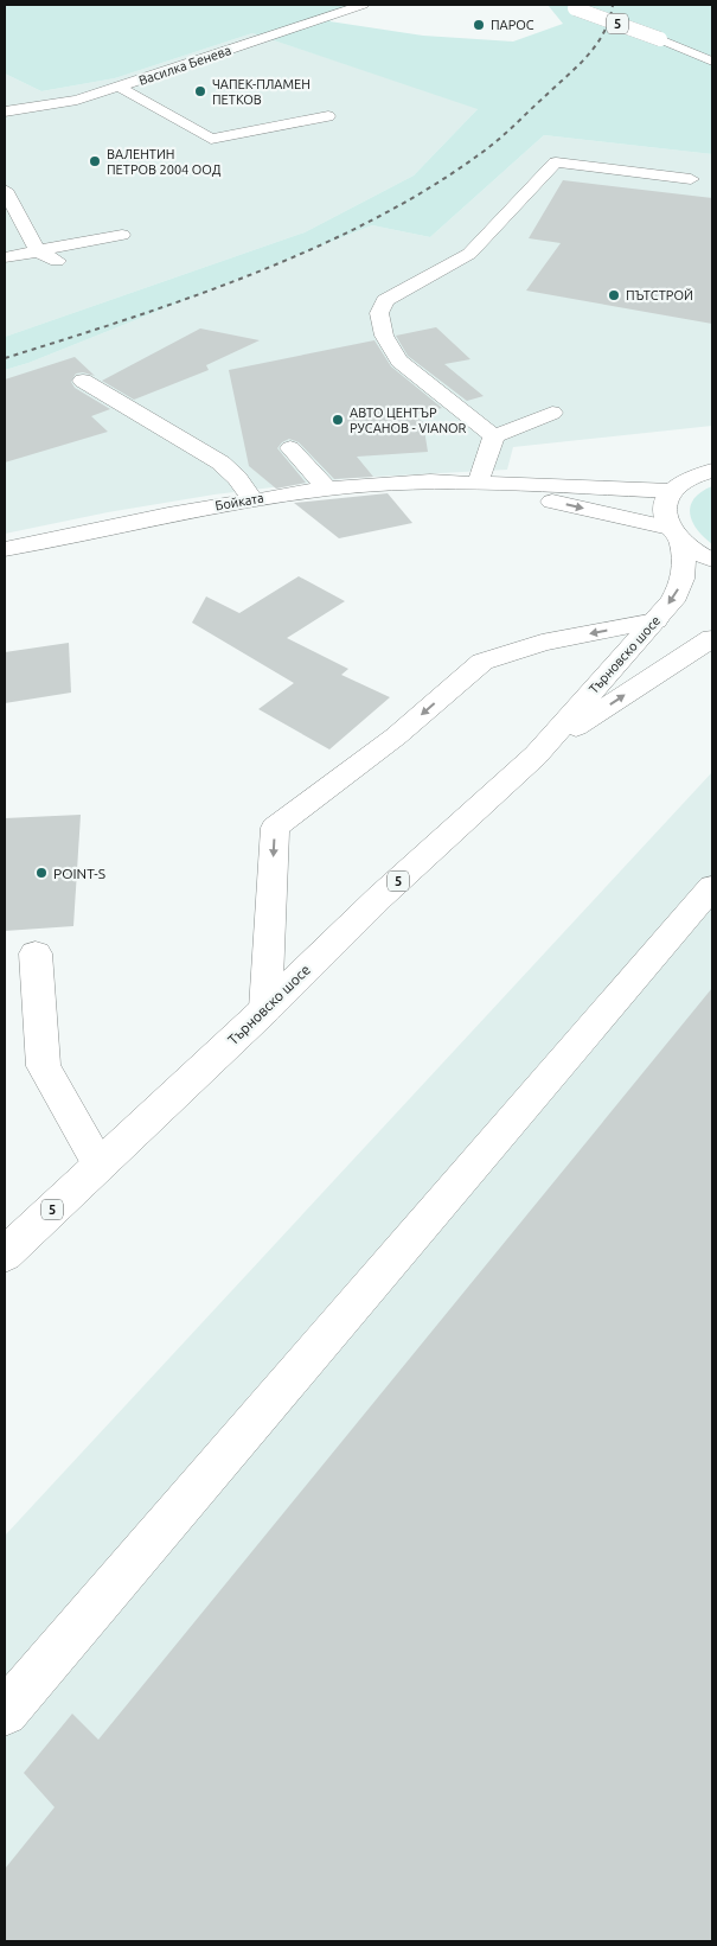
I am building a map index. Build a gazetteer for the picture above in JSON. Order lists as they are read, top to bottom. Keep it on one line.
{"streets":{"main road":["5","Василка Бенева","Бойката","Търновско шосе"]},"crossings":[["5","Бойката"],["5","Търновско шосе"],["Бойката","Търновско шосе"]],"places":["ПАРОС","ЧАПЕК-ПЛАМЕН ПЕТКОВ","ВАЛЕНТИН ПЕТРОВ 2004 ООД","ПЪТСТРОЙ","АВТО ЦЕНТЪР РУСАНОВ - VIANOR","POINT-S"]}
